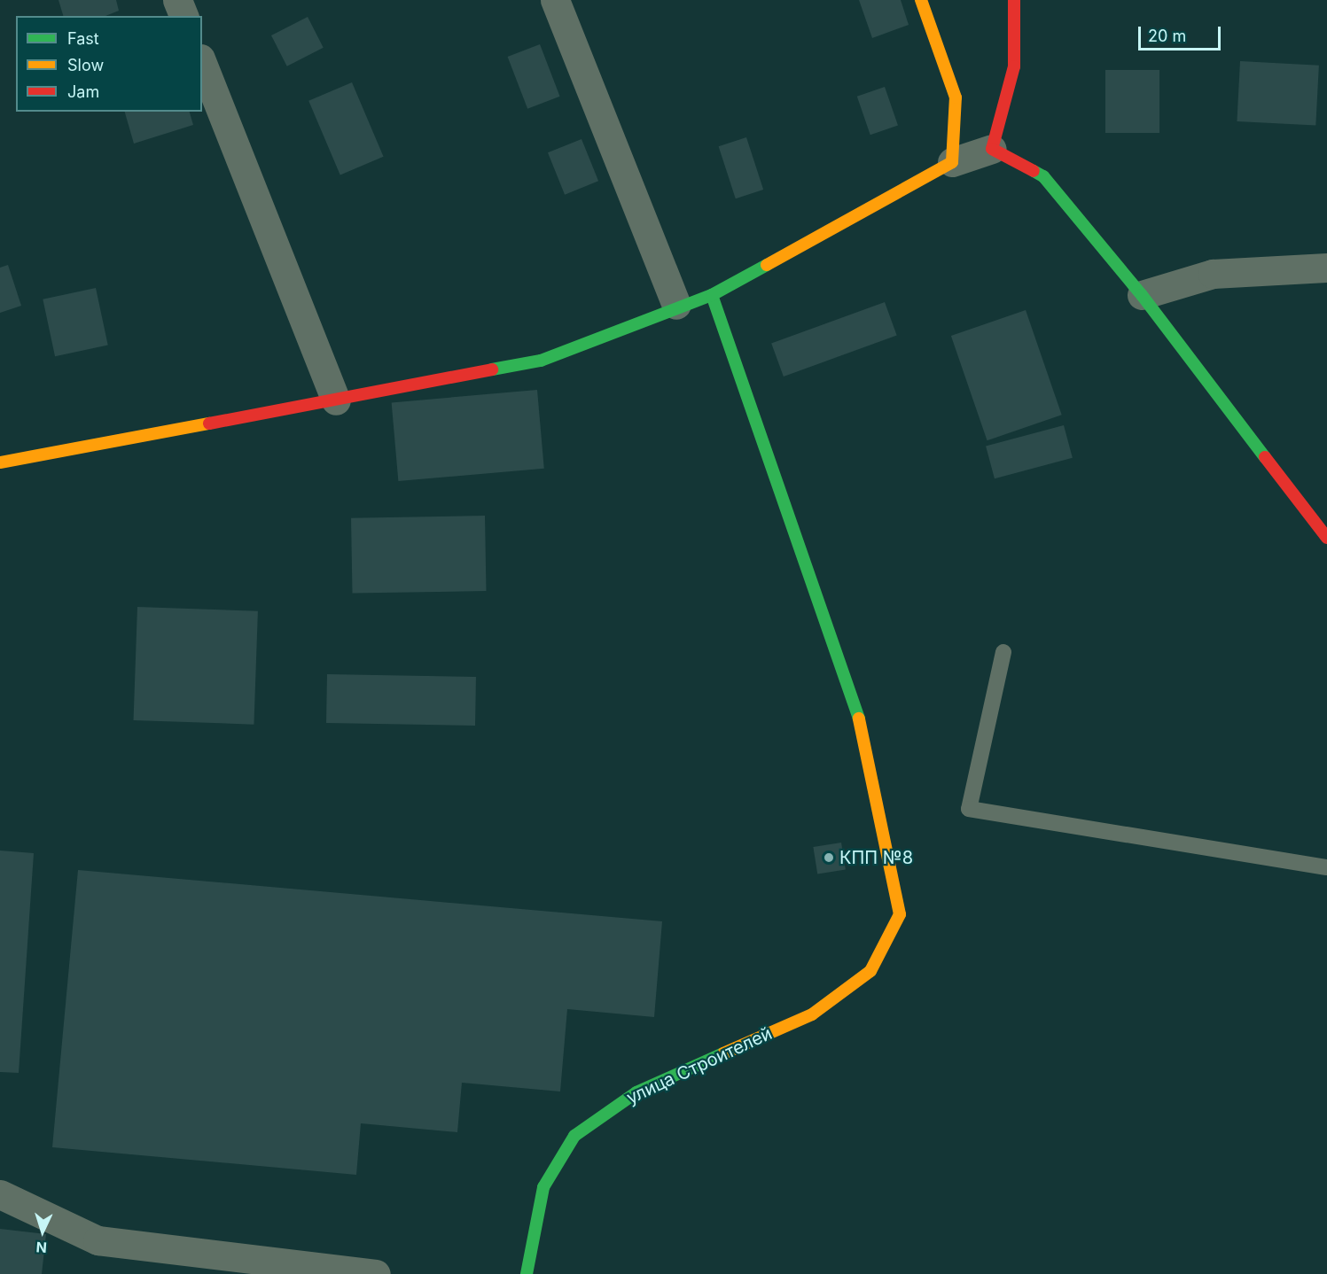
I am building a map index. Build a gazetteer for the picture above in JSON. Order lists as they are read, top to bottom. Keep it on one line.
{"streets":{"street":["улица Строителей"]},"places":["КПП №8"],"legend":["Fast","Slow","Jam"],"scale_bar":"20 m","north":"bottom"}
